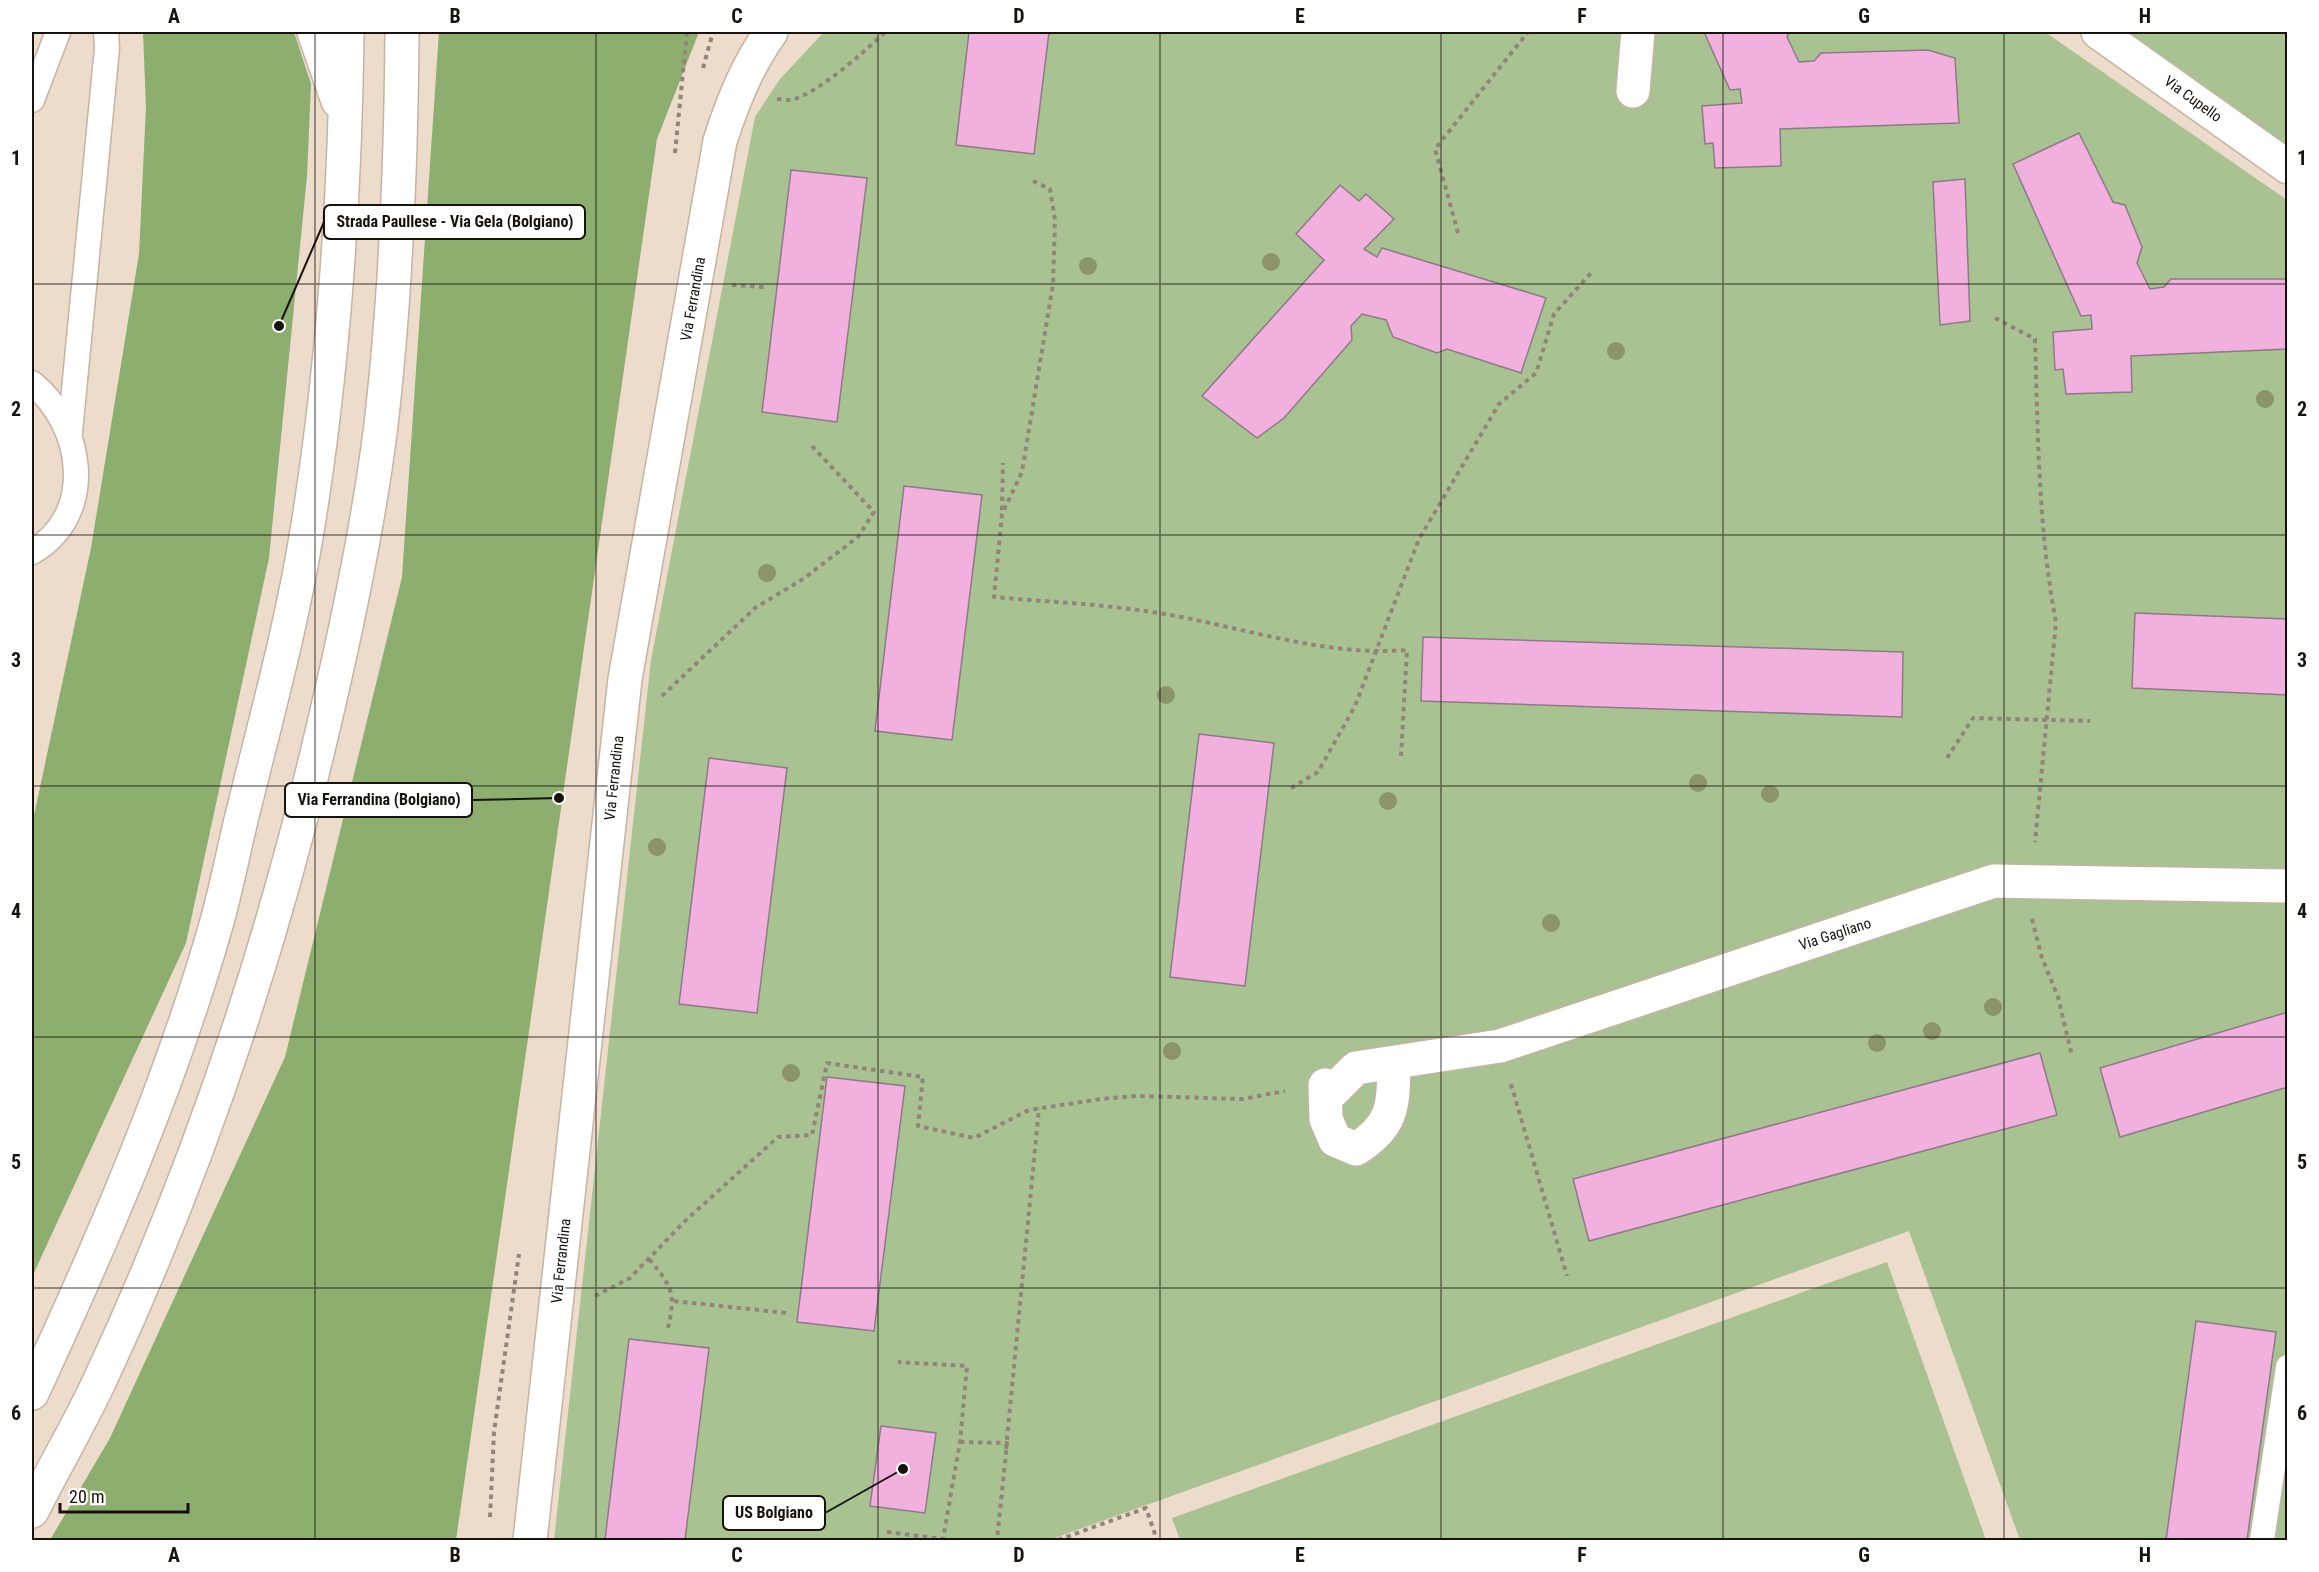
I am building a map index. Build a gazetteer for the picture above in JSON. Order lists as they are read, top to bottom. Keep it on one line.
{"streets":{"street":["Via Cupello","Via Ferrandina","Via Gagliano"]},"places":["Strada Paullese - Via Gela (Bolgiano)","Via Ferrandina (Bolgiano)","US Bolgiano"],"scale_bar":"20 m","grid":{"columns":["A","B","C","D","E","F","G","H"],"rows":["1","2","3","4","5","6"]}}
